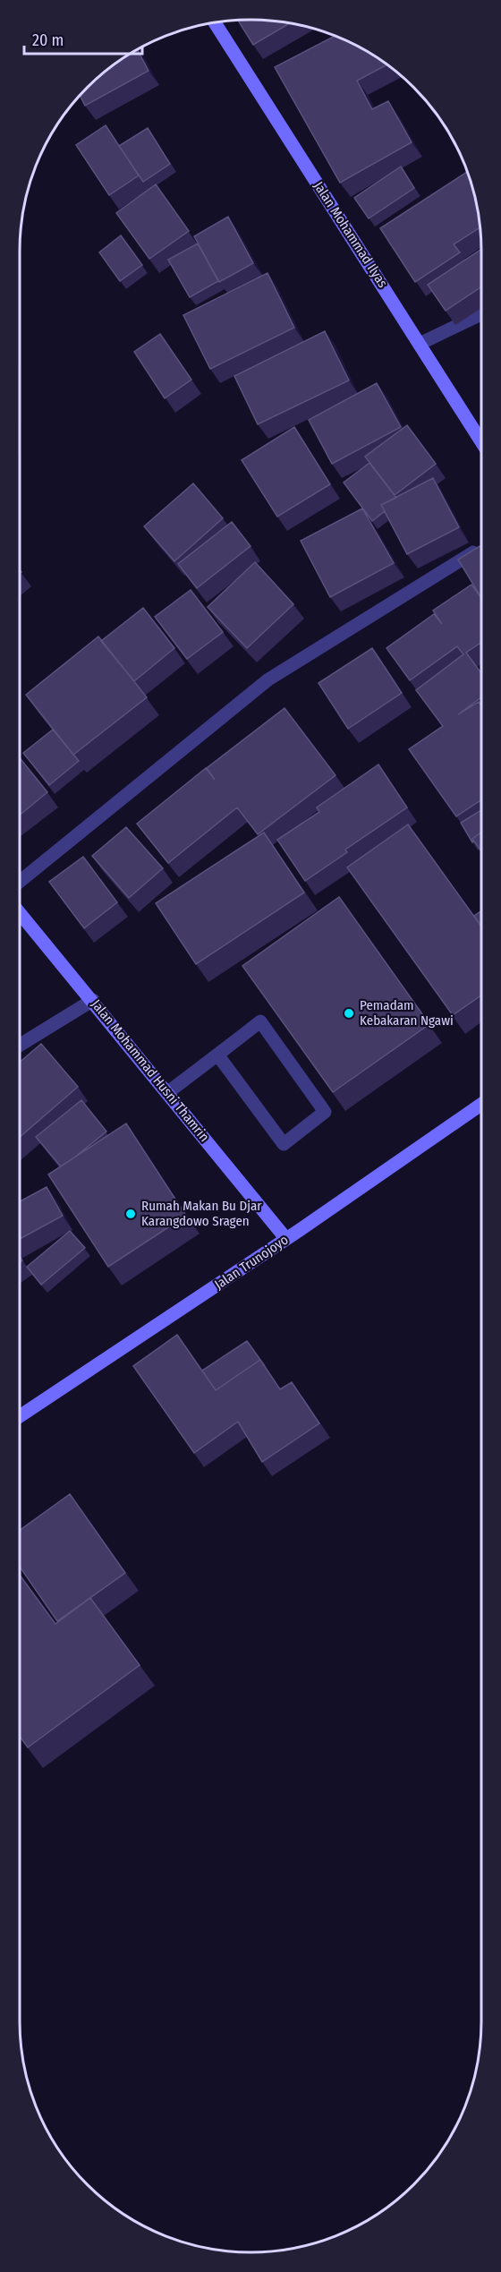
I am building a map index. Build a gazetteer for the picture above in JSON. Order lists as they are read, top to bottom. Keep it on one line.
{"streets":{"main road":["Jalan Mohammad Ilyas","Jalan Mohammad Husni Thamrin","Jalan Trunojoyo"]},"crossings":[["Jalan Mohammad Husni Thamrin","Jalan Trunojoyo"]],"places":["Pemadam Kebakaran Ngawi","Rumah Makan Bu Djar Karangdowo Sragen"],"scale_bar":"20 m"}
